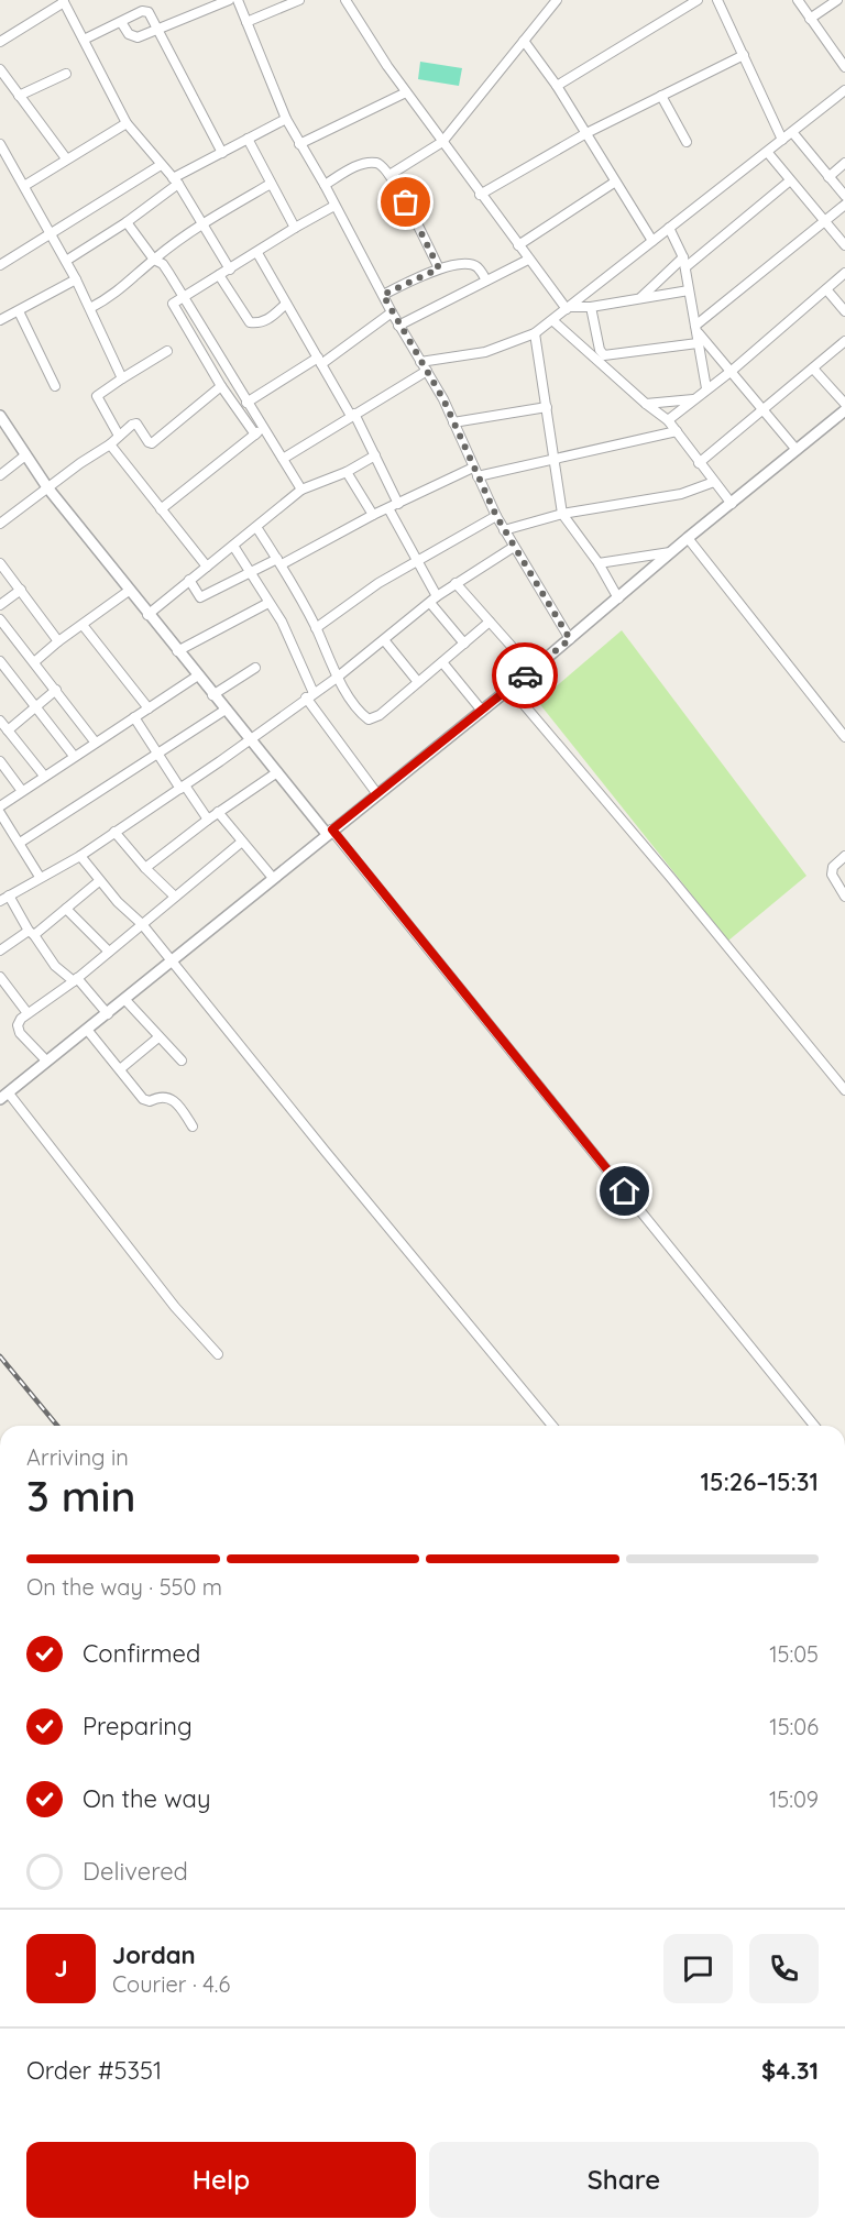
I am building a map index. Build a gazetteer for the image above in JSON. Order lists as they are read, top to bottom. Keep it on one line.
{"page":{"heading":["3 min","Arriving in","15:26–15:31"],"panel":["Jordan","Courier · 4.6","Order #5351","$4.31"],"bar":"On the way · 550 m","list":[["Confirmed","15:05"],["Preparing","15:06"],["On the way","15:09"],"Delivered"],"round":"J","buttons":["Help","Share"]}}
